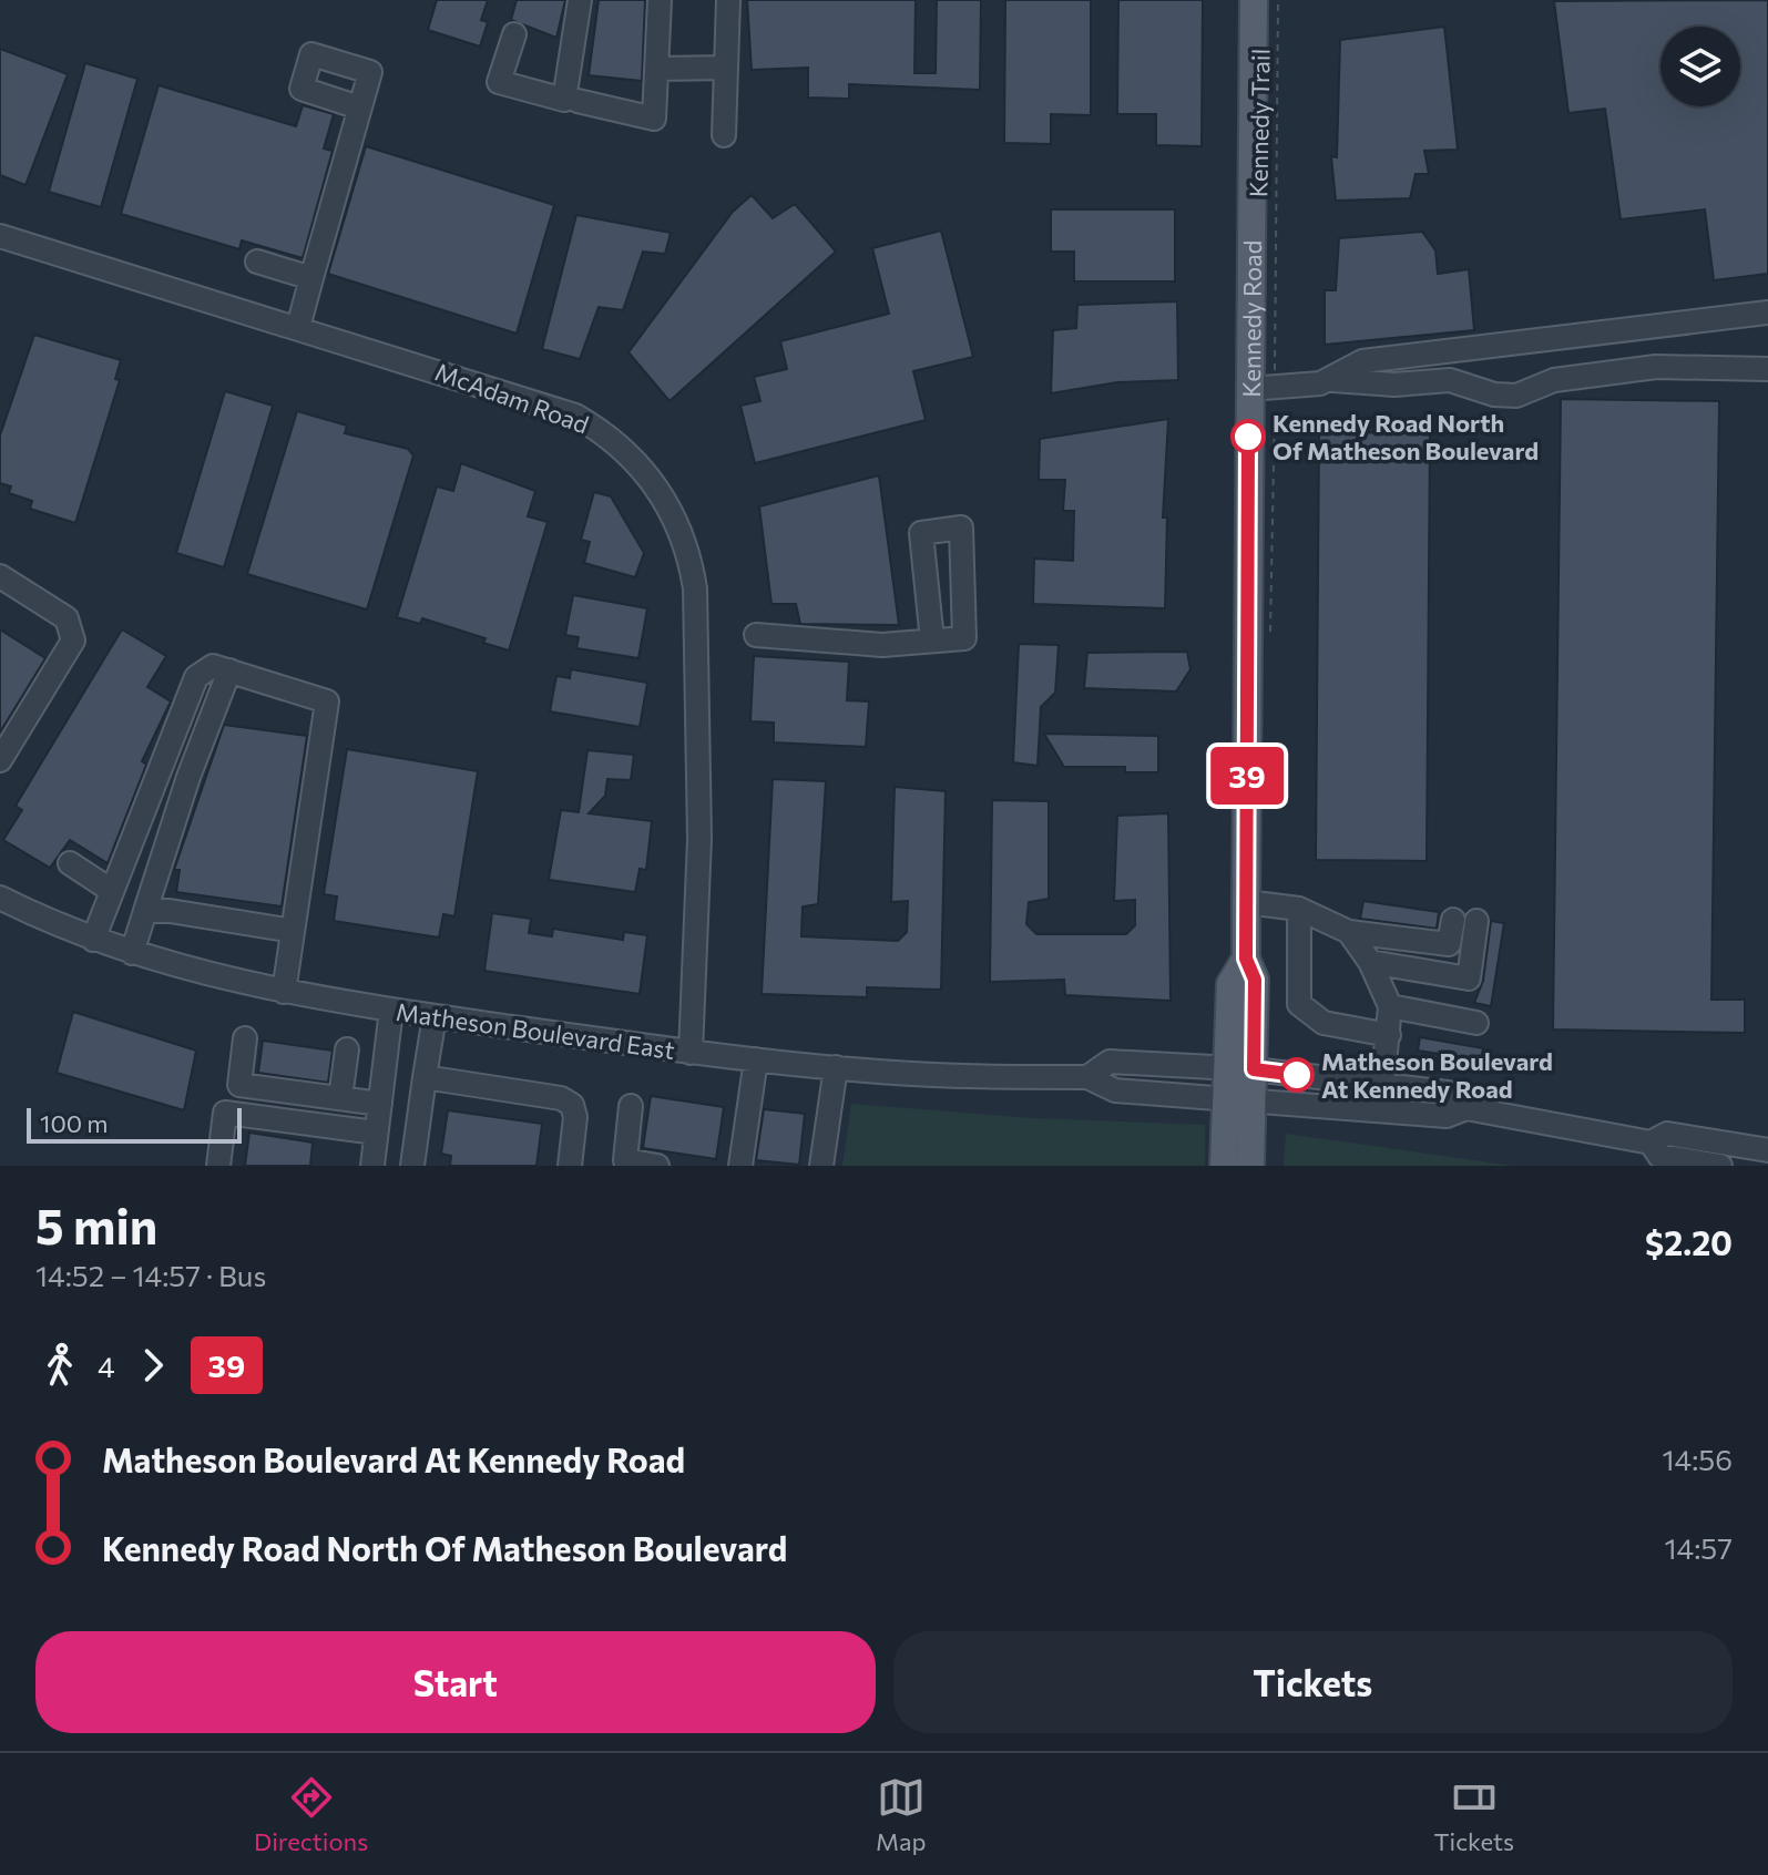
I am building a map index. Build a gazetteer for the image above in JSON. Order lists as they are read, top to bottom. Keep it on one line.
{"streets":{"main road":["Kennedy Road"],"street":["McAdam Road","Matheson Boulevard East"],"path":["Kennedy Trail"]},"crossings":[["Kennedy Road","Matheson Boulevard East"],["McAdam Road","Matheson Boulevard East"]],"places":["Kennedy Road North Of Matheson Boulevard","Matheson Boulevard At Kennedy Road"],"lines":["bus line 39"],"scale_bar":"100 m","page":{"on_map":"39","scale":"100 m","heading":["5 min","14:52 – 14:57 · Bus","$2.20"],"legs":["4","39"],"list":[{"name":"Matheson Boulevard At Kennedy Road","value":"14:56"},{"name":"Kennedy Road North Of Matheson Boulevard","value":"14:57"}],"buttons":["Start","Tickets"],"tabs":["Directions","Map","Tickets"]}}
